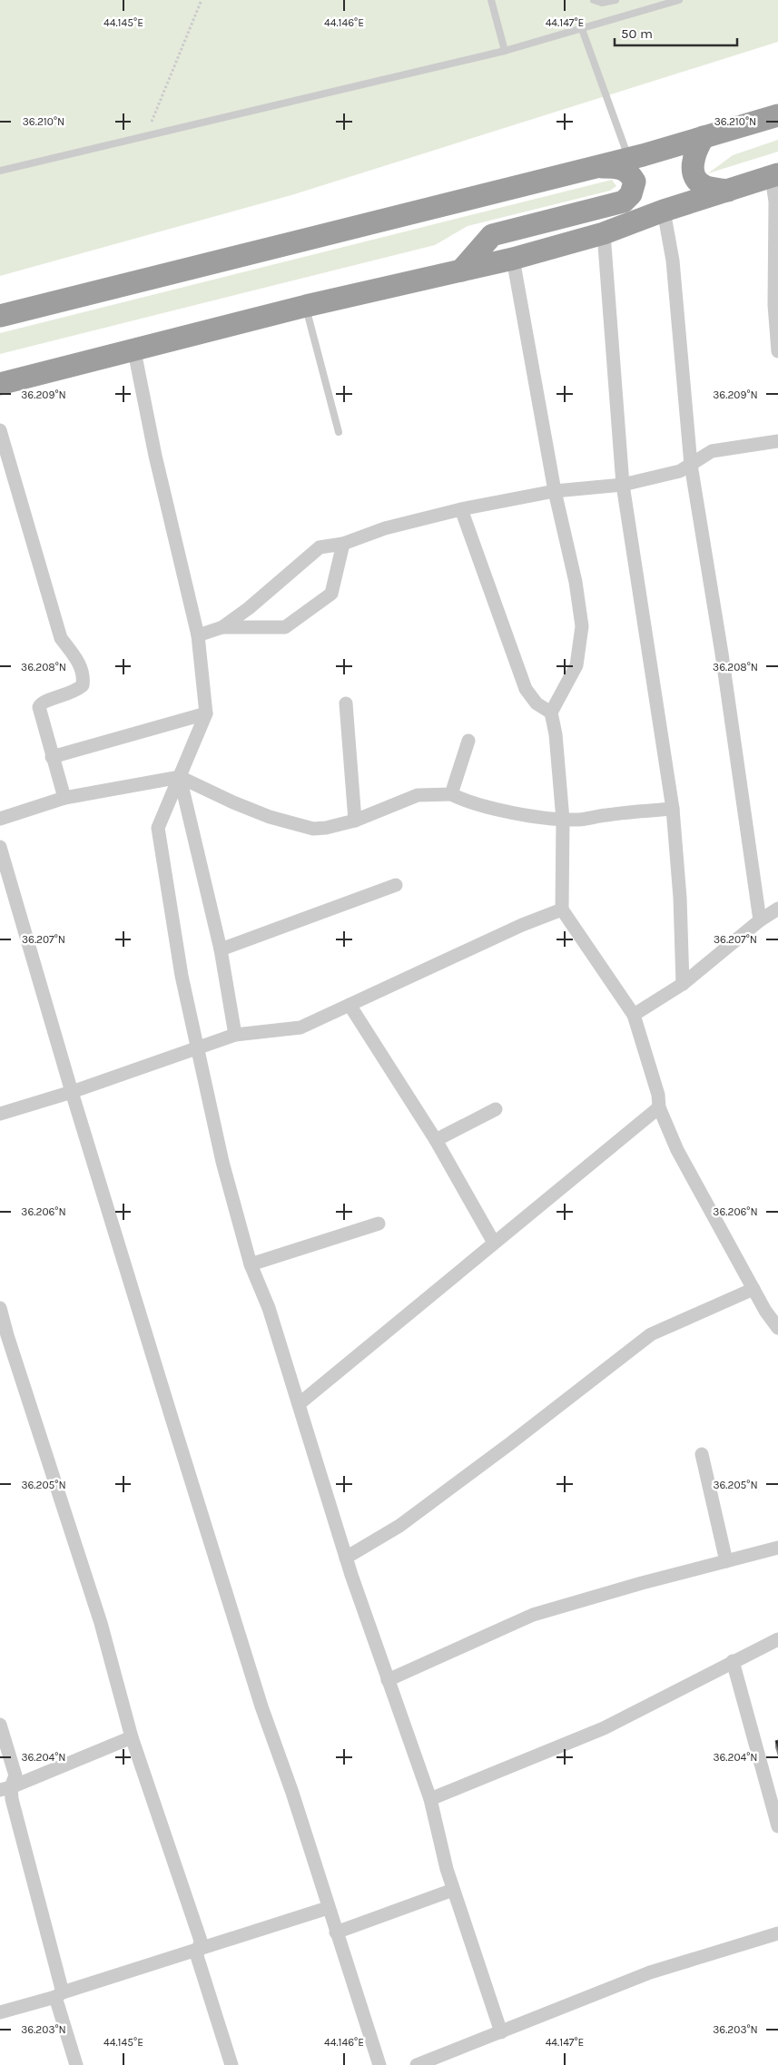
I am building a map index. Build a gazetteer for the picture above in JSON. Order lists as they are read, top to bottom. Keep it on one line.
{"scale_bar":"50 m","coordinates":["44.145°E","44.146°E","44.147°E","36.210°N","36.209°N","36.208°N","36.207°N","36.206°N","36.205°N","36.204°N","36.203°N"]}
